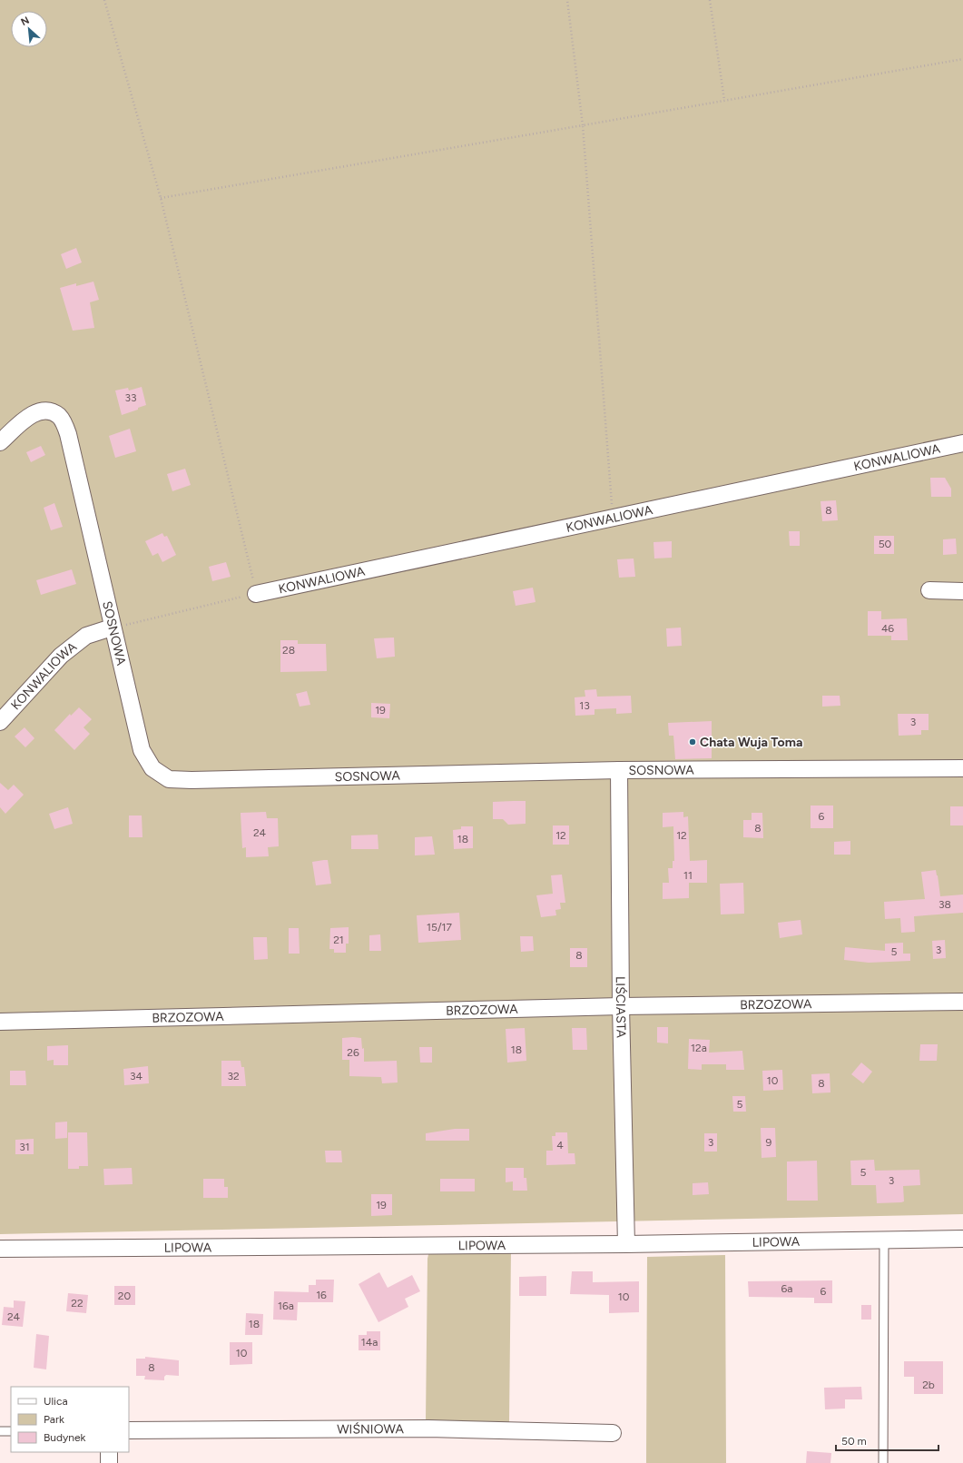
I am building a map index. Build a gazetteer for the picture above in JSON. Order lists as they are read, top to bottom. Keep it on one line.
{"streets":{"street":["KONWALIOWA","SOSNOWA","BRZOZOWA","LIŚCIASTA","LIPOWA","WIŚNIOWA"]},"crossings":[["KONWALIOWA","SOSNOWA"],["SOSNOWA","LIŚCIASTA"],["BRZOZOWA","LIŚCIASTA"],["LIŚCIASTA","LIPOWA"]],"places":["Chata Wuja Toma"],"house_numbers":["33","8","50","46","28","13","19","3","6","8","24","12","12","18","11","38","15/17","21","3","5","8","12a","18","26","34","32","10","8","5","3","9","4","31","5","3","19","6a","6","16","20","10","22","16a","24","18","14a","10","8","2b"],"legend":["Ulica","Park","Budynek"],"scale_bar":"50 m","north":"top left"}
